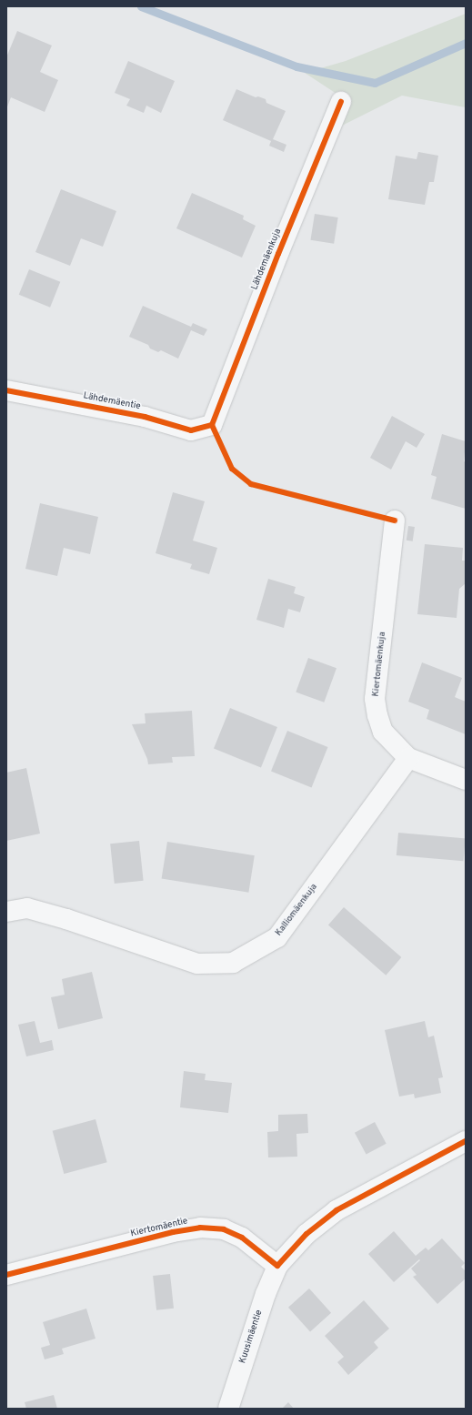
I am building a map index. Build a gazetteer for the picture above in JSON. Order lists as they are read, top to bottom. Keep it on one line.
{"streets":{"street":["Lähdemäenkuja","Lähdemäentie","Kiertomäenkuja","Kalliomäenkuja","Kiertomäentie","Kuusimäentie"]},"crossings":[["Lähdemäenkuja","Lähdemäentie"],["Kiertomäenkuja","Kalliomäenkuja"],["Kiertomäentie","Kuusimäentie"]]}
